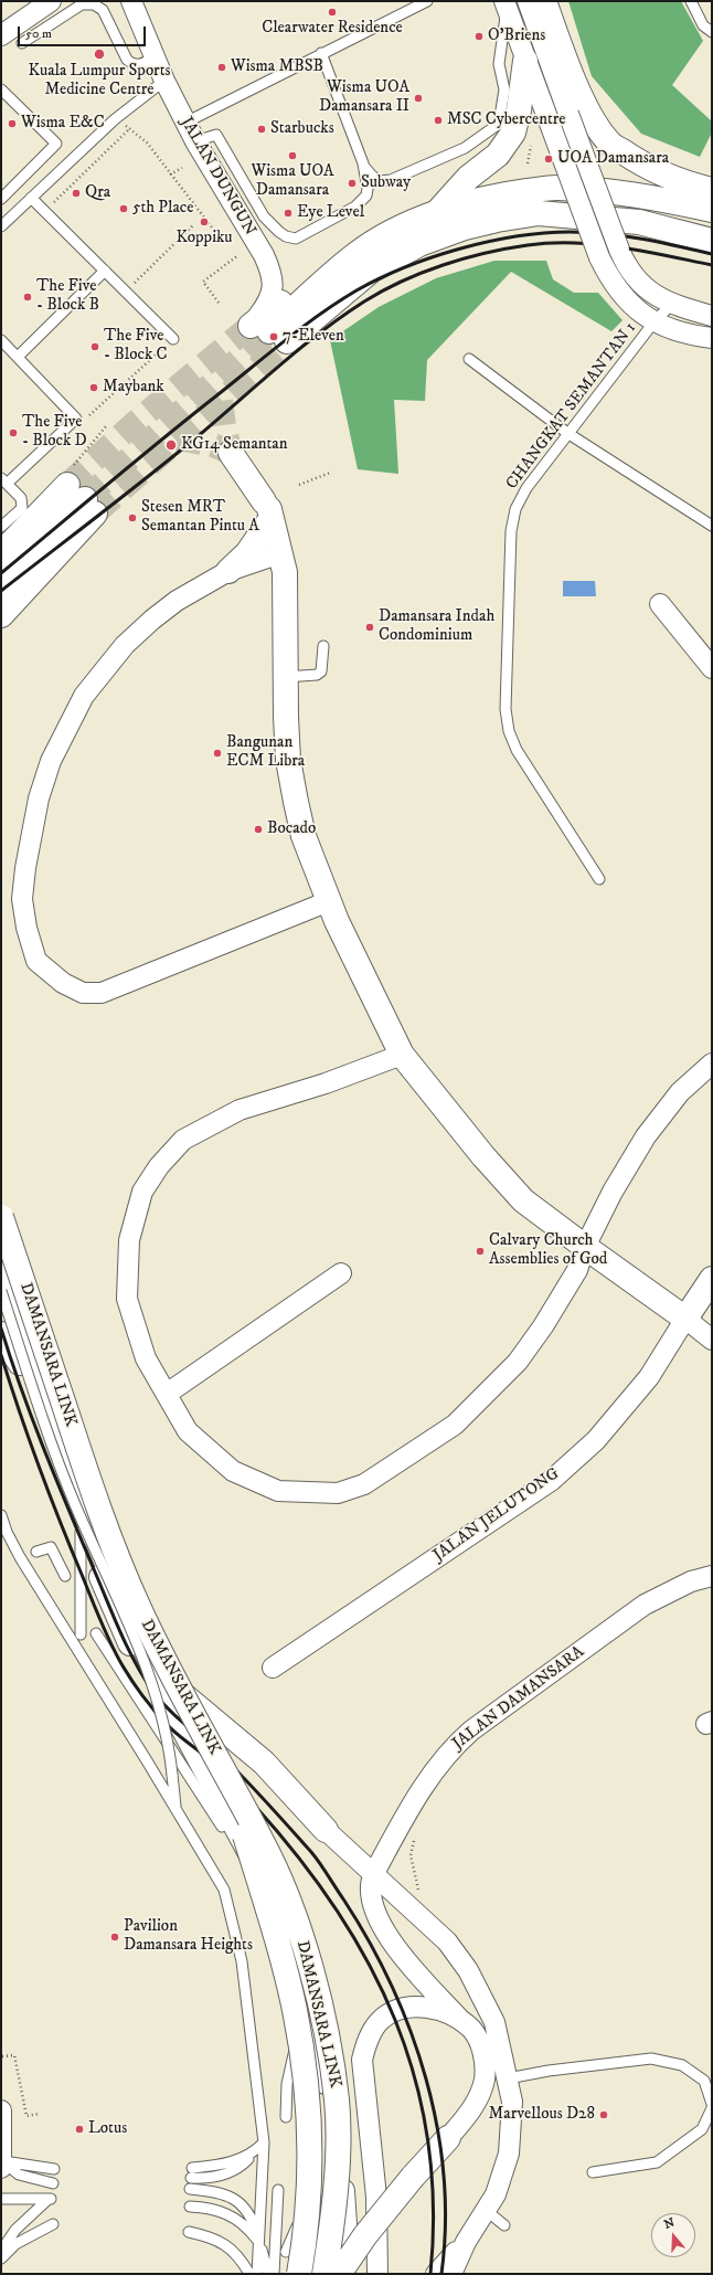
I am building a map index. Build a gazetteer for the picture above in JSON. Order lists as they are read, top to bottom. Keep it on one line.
{"streets":{"main road":["DAMANSARA LINK","JALAN JELUTONG"],"street":["JALAN DUNGUN","JALAN DAMANSARA"],"lane":["CHANGKAT SEMANTAN 1"]},"places":["Clearwater Residence","O'Briens","Kuala Lumpur Sports Medicine Centre","Wisma MBSB","Wisma UOA Damansara II","MSC Cybercentre","Wisma E&C","Starbucks","Wisma UOA Damansara","UOA Damansara","Subway","Qra","5th Place","Eye Level","Koppiku","The Five - Block B","7-Eleven","The Five - Block C","Maybank","The Five - Block D","KG14 Semantan","Stesen MRT Semantan Pintu A","Damansara Indah Condominium","Bangunan ECM Libra","Bocado","Calvary Church Assemblies of God","Pavilion Damansara Heights","Marvellous D28","Lotus"],"scale_bar":"50 m","north":"top"}
